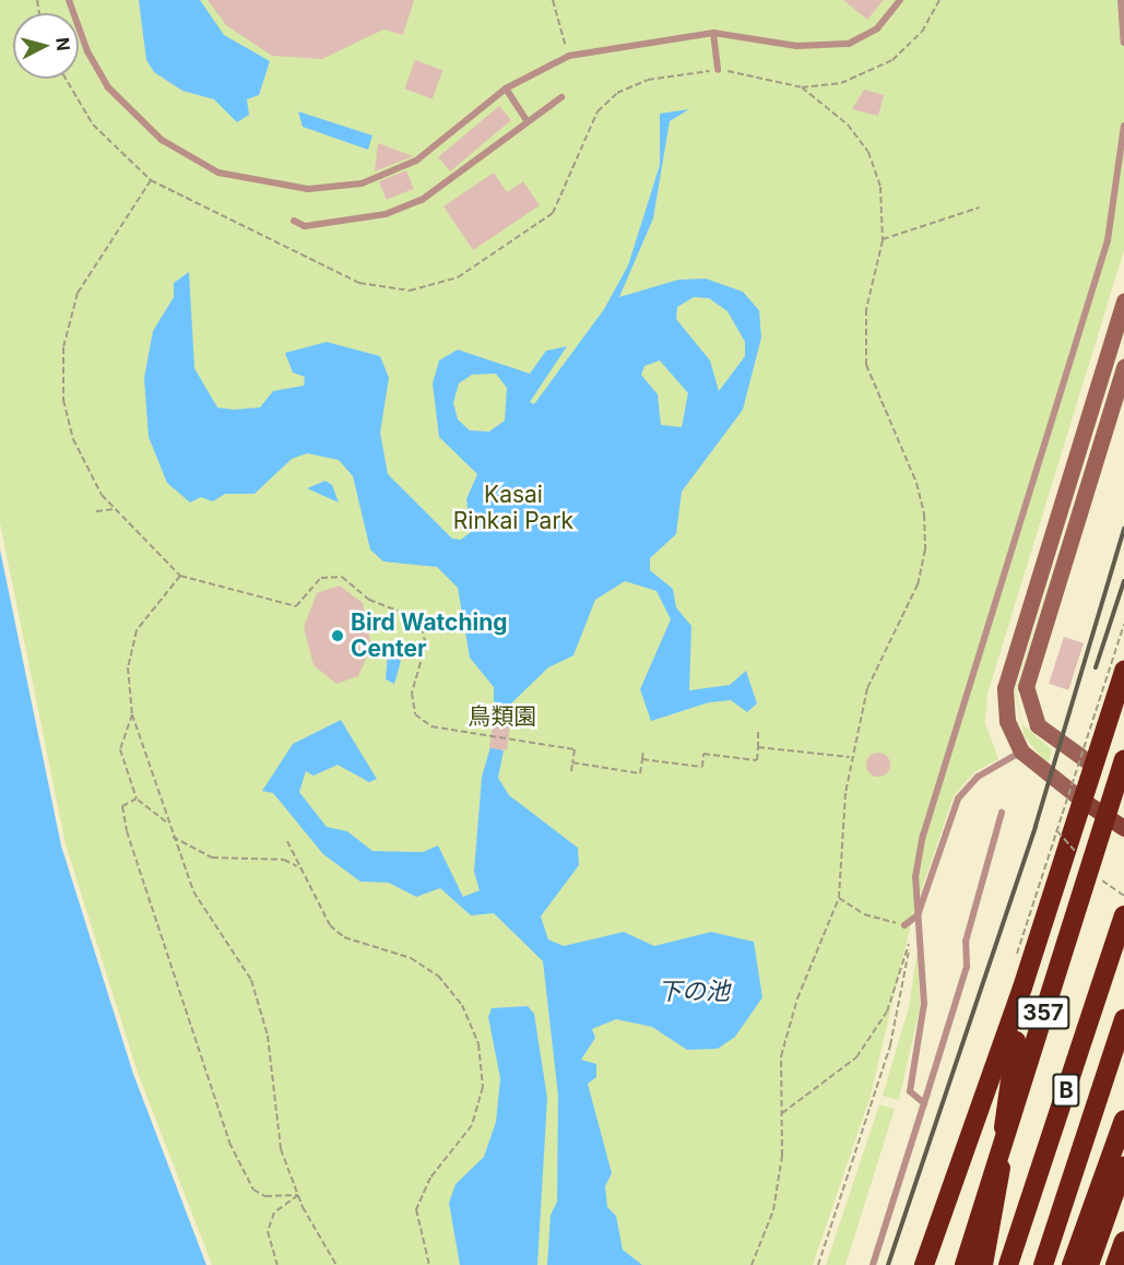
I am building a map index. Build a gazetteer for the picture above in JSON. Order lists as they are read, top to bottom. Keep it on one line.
{"streets":{"highway":["357","B"]},"water":["下の池"],"parks":["Kasai Rinkai Park","鳥類園"],"places":["Bird Watching Center"],"north":"right"}
